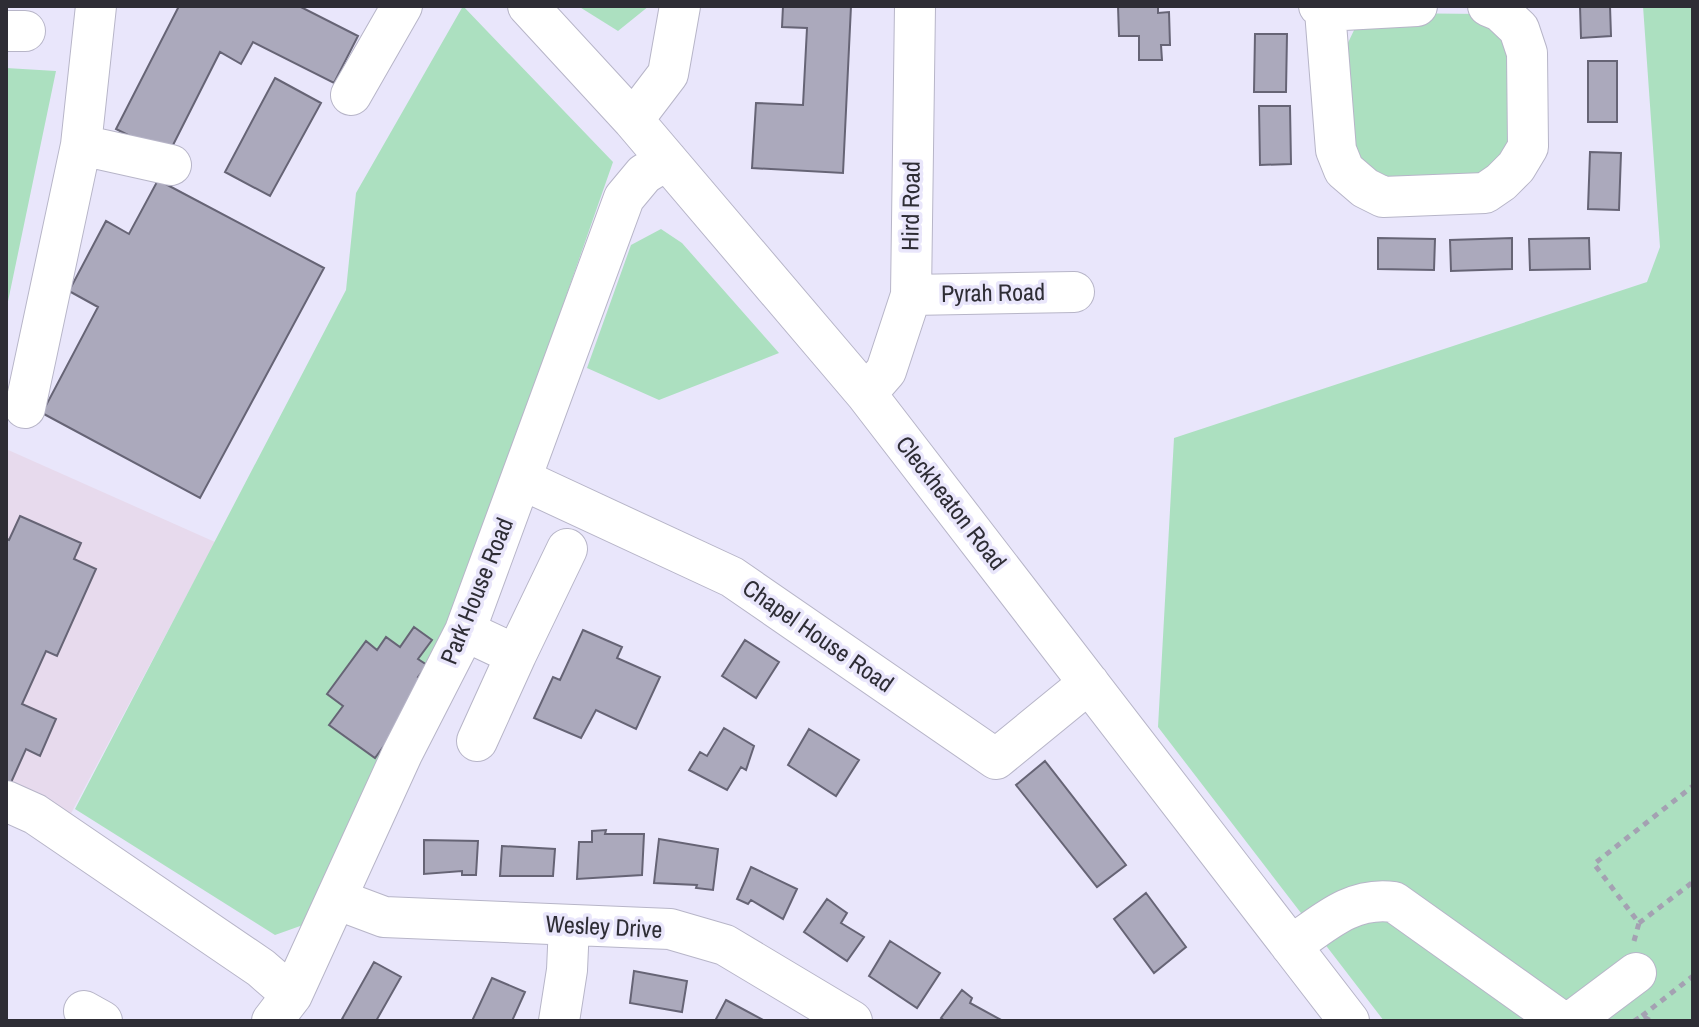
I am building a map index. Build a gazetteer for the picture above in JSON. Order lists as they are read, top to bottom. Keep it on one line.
{"streets":{"street":["Hird Road","Pyrah Road","Cleckheaton Road","Park House Road","Chapel House Road","Wesley Drive"]},"crossings":[["Hird Road","Pyrah Road"],["Hird Road","Cleckheaton Road"],["Cleckheaton Road","Park House Road"],["Cleckheaton Road","Chapel House Road"],["Park House Road","Chapel House Road"],["Park House Road","Wesley Drive"]]}
